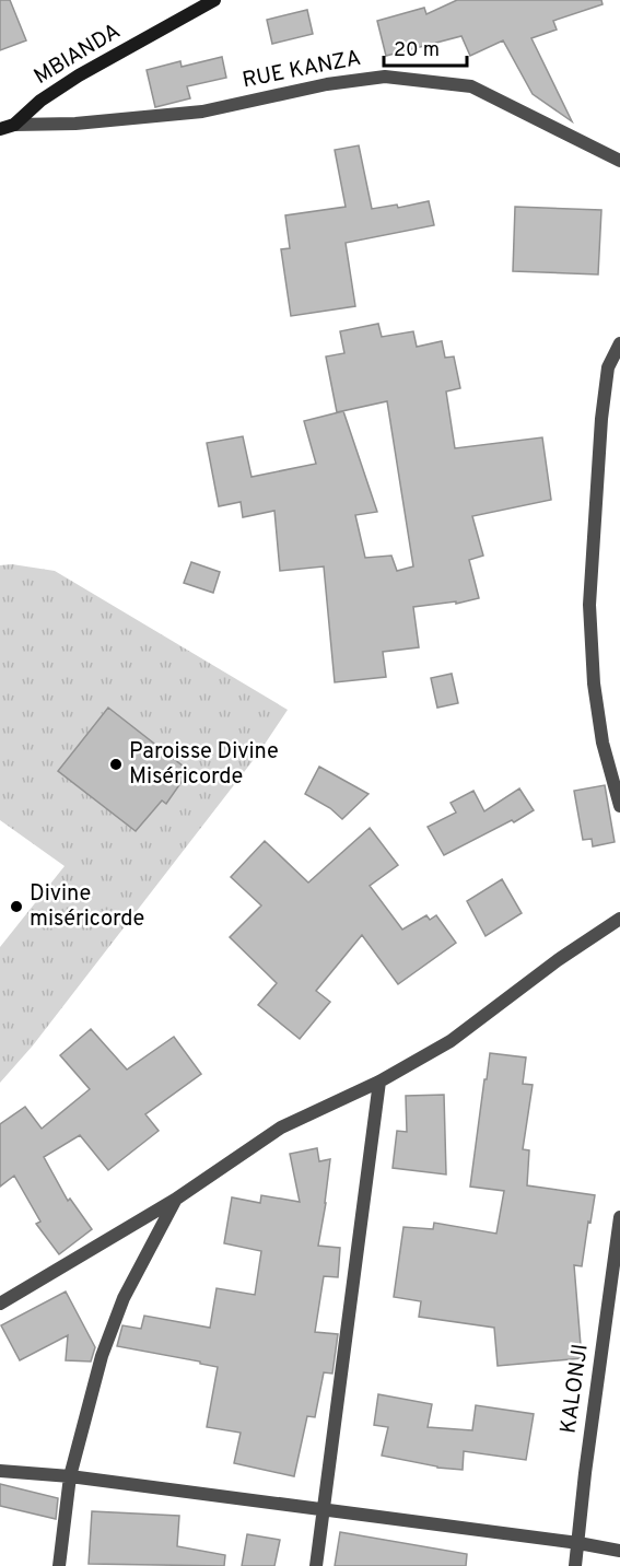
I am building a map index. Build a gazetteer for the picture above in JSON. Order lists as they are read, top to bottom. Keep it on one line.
{"streets":{"street":["MBIANDA","RUE KANZA","KALONJI"]},"crossings":[["MBIANDA","RUE KANZA"]],"places":["Paroisse Divine Miséricorde","Divine miséricorde"],"scale_bar":"20 m"}
